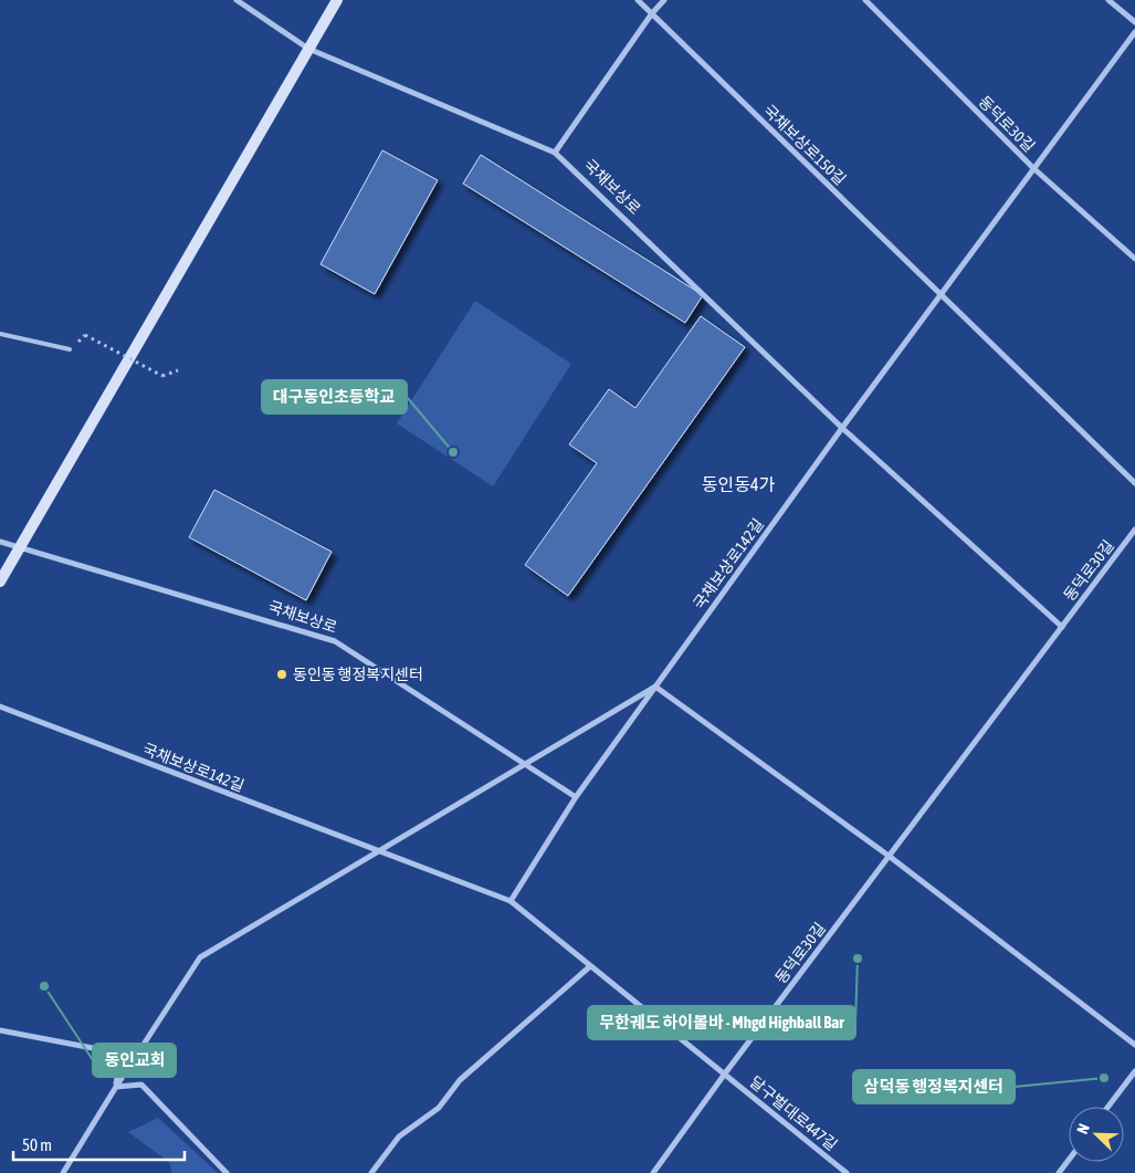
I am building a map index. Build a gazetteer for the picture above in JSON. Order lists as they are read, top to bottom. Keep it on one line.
{"streets":{"street":["동덕로30길","국채보상로150길","국채보상로","국채보상로142길","달구벌대로447길"]},"crossings":[["동덕로30길","국채보상로142길"],["동덕로30길","달구벌대로447길"],["국채보상로","국채보상로142길"],["국채보상로142길","달구벌대로447길"]],"districts":["동인동4가"],"places":["대구동인초등학교","동인동 행정복지센터","무한궤도 하이볼바 - Mhgd Highball Bar","동인교회","삼덕동 행정복지센터"],"scale_bar":"50 m","north":"top left"}
